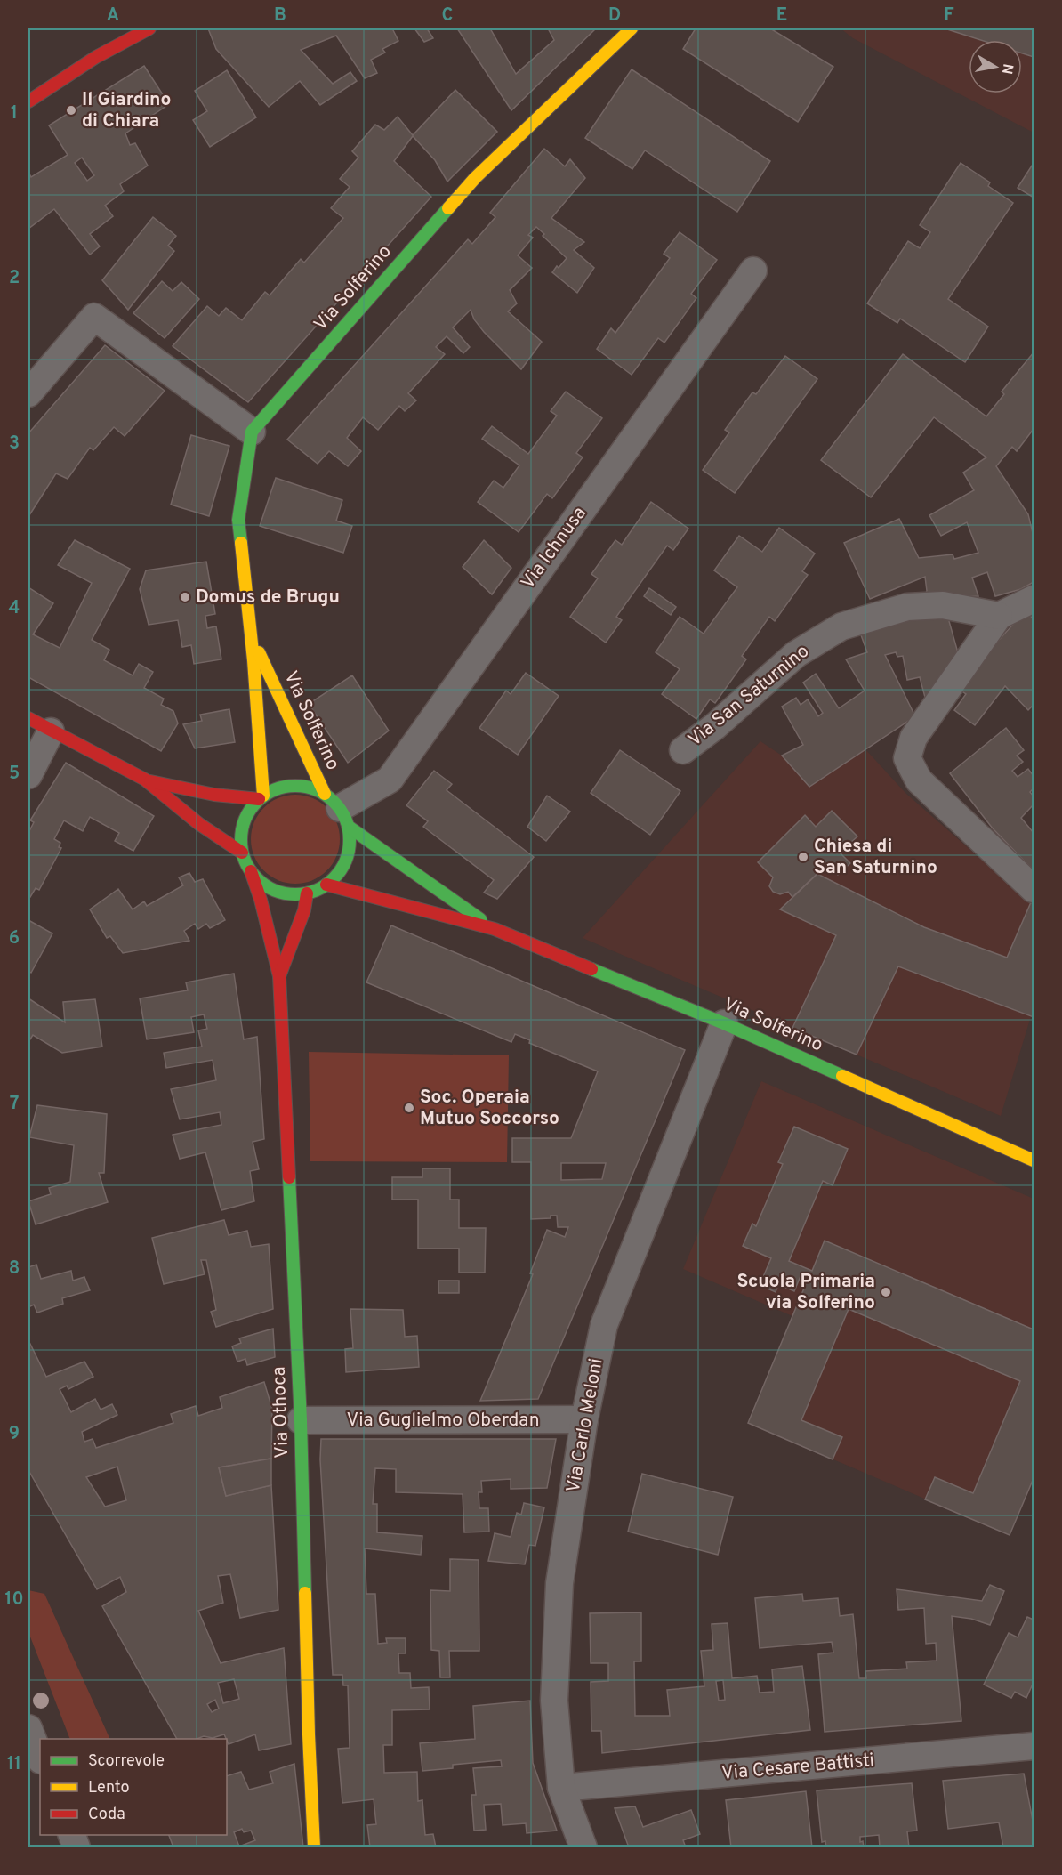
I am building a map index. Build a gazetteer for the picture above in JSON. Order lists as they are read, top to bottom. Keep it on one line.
{"streets":{"main road":["Via Solferino","Via Othoca"],"street":["Via Ichnusa","Via San Saturnino","Via Guglielmo Oberdan","Via Carlo Meloni","Via Cesare Battisti"]},"crossings":[["Via Solferino","Via Ichnusa"],["Via Solferino","Via Othoca"],["Via Solferino","Via Carlo Meloni"],["Via Ichnusa","Via Othoca"],["Via Othoca","Via Guglielmo Oberdan"],["Via Guglielmo Oberdan","Via Carlo Meloni"],["Via Carlo Meloni","Via Cesare Battisti"]],"places":["Il Giardino di Chiara","Domus de Brugu","Chiesa di San Saturnino","Soc. Operaia Mutuo Soccorso","Scuola Primaria via Solferino"],"legend":["Scorrevole","Lento","Coda"],"north":"right","grid":{"columns":["A","B","C","D","E","F"],"rows":["1","2","3","4","5","6","7","8","9","10","11"]}}
